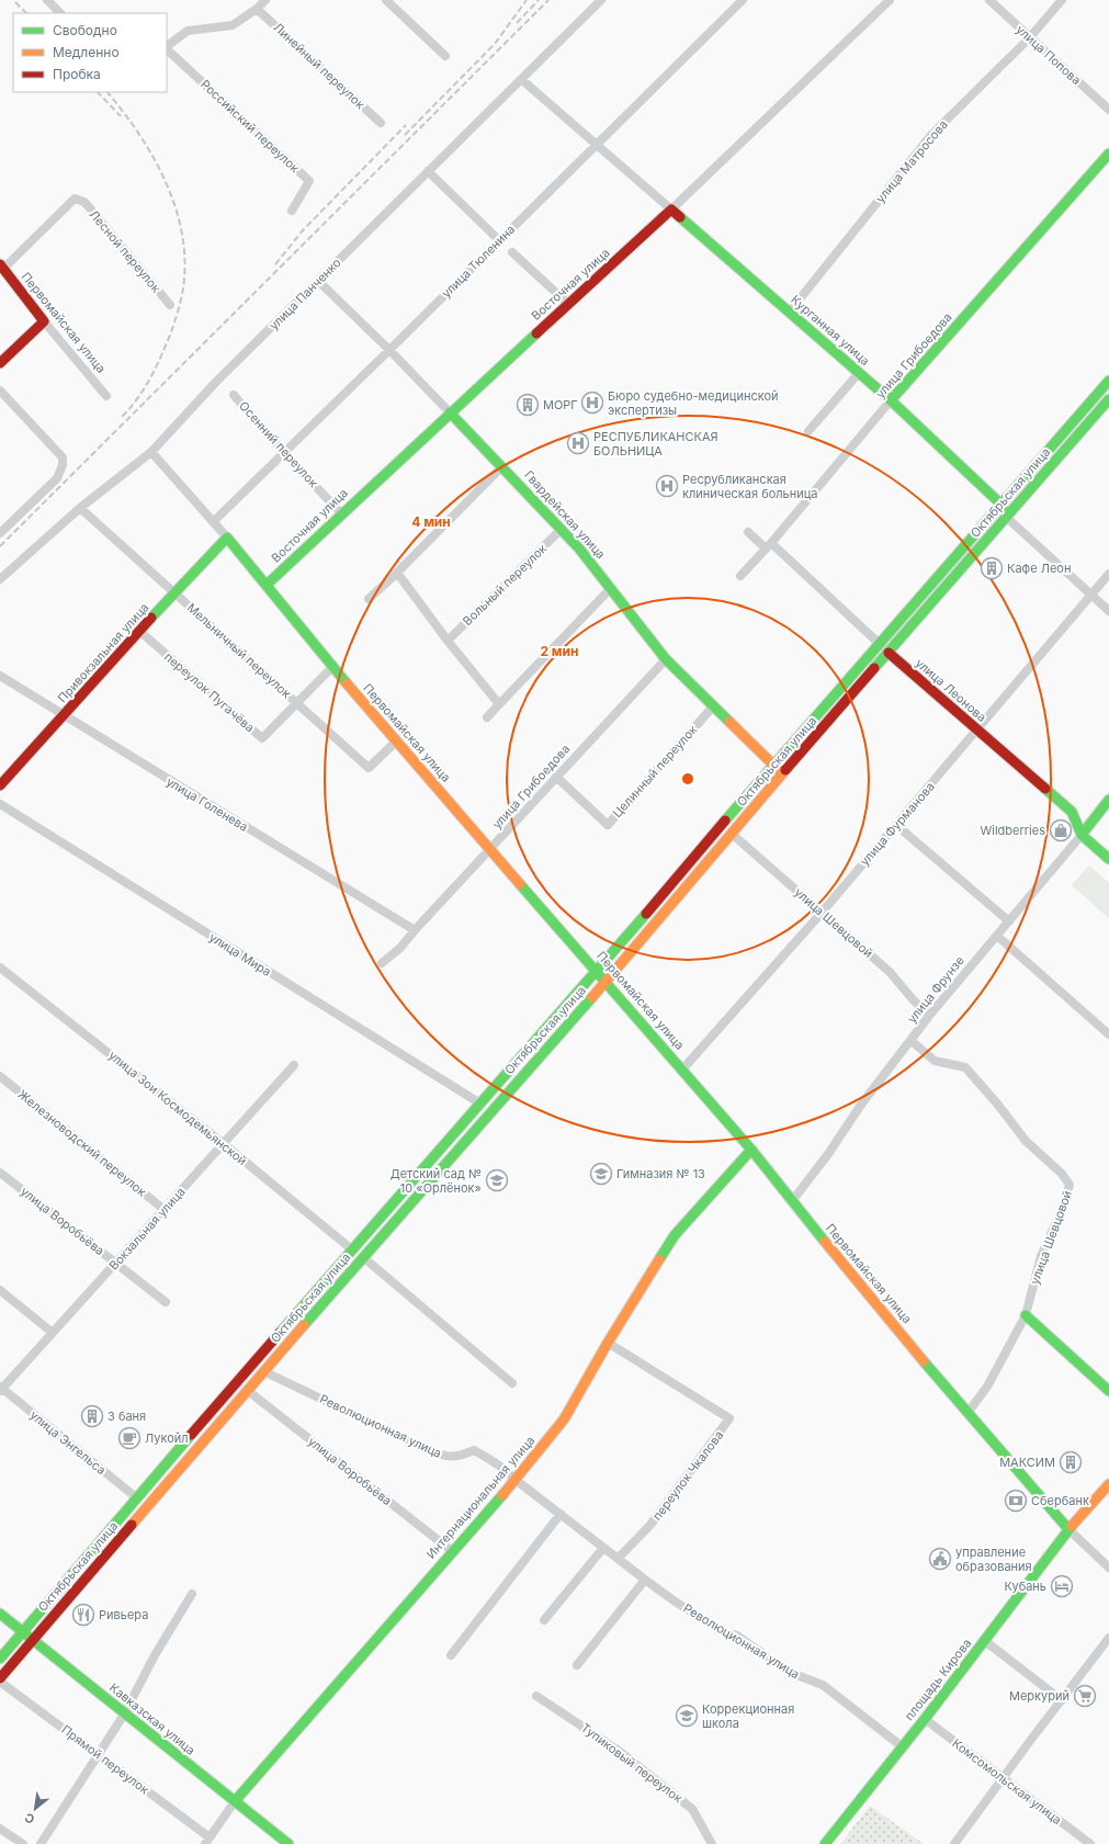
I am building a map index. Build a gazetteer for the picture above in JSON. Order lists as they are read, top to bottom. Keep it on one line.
{"streets":{"street":["улица Попова","Линейный переулок","Российский переулок","улица Матросова","Лесной переулок","улица Тюленина","Восточная улица","улица Панченко","Первомайская улица","Курганная улица","улица Грибоедова","Осенний переулок","Октябрьская улица","Гвардейская улица","Вольный переулок","Мельничный переулок","Привокзальная улица","улица Леонова","переулок Пугачёва","Целинный переулок","улица Голенева","улица Фурманова","улица Шевцовой","улица Мира","улица Фрунзе","улица Зои Космодемьянской","Железноводский переулок","улица Воробьёва","Вокзальная улица","Революционная улица","улица Энгельса","переулок Чкалова","Интернациональная улица","площадь Кирова","Кавказская улица","Прямой переулок","Тупиковый переулок","Комсомольская улица"]},"crossings":[["улица Попова","улица Матросова"],["улица Матросова","Курганная улица"],["Лесной переулок","Первомайская улица"],["улица Тюленина","Первомайская улица"],["улица Тюленина","Курганная улица"],["улица Тюленина","Осенний переулок"],["улица Тюленина","Гвардейская улица"],["Восточная улица","Первомайская улица"],["Восточная улица","Курганная улица"],["Восточная улица","Осенний переулок"],["Восточная улица","Гвардейская улица"],["улица Панченко","Первомайская улица"],["улица Панченко","Курганная улица"],["улица Панченко","Гвардейская улица"],["улица Панченко","Мельничный переулок"],["Первомайская улица","улица Грибоедова"],["Первомайская улица","Октябрьская улица"],["Первомайская улица","Мельничный переулок"],["Первомайская улица","Привокзальная улица"],["Первомайская улица","переулок Пугачёва"],["Первомайская улица","улица Фурманова"],["Первомайская улица","улица Шевцовой"],["Первомайская улица","улица Фрунзе"],["Первомайская улица","Интернациональная улица"],["Первомайская улица","площадь Кирова"],["Курганная улица","улица Грибоедова"],["Курганная улица","Октябрьская улица"],["Курганная улица","улица Фурманова"],["улица Грибоедова","Гвардейская улица"],["улица Грибоедова","улица Леонова"],["улица Грибоедова","Целинный переулок"],["улица Грибоедова","улица Голенева"],["Октябрьская улица","Гвардейская улица"],["Октябрьская улица","улица Леонова"],["Октябрьская улица","улица Шевцовой"],["Октябрьская улица","улица Мира"],["Октябрьская улица","улица Зои Космодемьянской"],["Октябрьская улица","улица Воробьёва"],["Октябрьская улица","Революционная улица"],["Октябрьская улица","улица Энгельса"],["Октябрьская улица","Кавказская улица"],["Октябрьская улица","Прямой переулок"],["Гвардейская улица","Вольный переулок"],["Гвардейская улица","Целинный переулок"],["Мельничный переулок","Привокзальная улица"],["Мельничный переулок","переулок Пугачёва"],["Привокзальная улица","переулок Пугачёва"],["Привокзальная улица","улица Голенева"],["улица Леонова","улица Фурманова"],["улица Леонова","улица Фрунзе"],["улица Фурманова","улица Шевцовой"],["улица Шевцовой","улица Фрунзе"],["улица Зои Космодемьянской","Вокзальная улица"],["Железноводский переулок","Вокзальная улица"],["улица Воробьёва","Вокзальная улица"],["улица Воробьёва","Интернациональная улица"],["Вокзальная улица","улица Энгельса"],["Революционная улица","переулок Чкалова"],["Революционная улица","Интернациональная улица"],["Революционная улица","площадь Кирова"],["переулок Чкалова","Интернациональная улица"],["Интернациональная улица","Кавказская улица"],["Интернациональная улица","Прямой переулок"],["площадь Кирова","Комсомольская улица"]],"places":{"hospital":["Бюро судебно-медицинской экспертизы","РЕСПУБЛИКАНСКАЯ БОЛЬНИЦА","Ресрубликанская клиническая больница"],"building":["МОРГ","Кафе Леон","3 баня","МАКСИМ"],"shop":["Wildberries"],"school or university":["Гимназия № 13","Детский сад № 10 «Орлёнок»","Коррекционная школа"],"cafe":["Лукойл"],"bank":["Сбербанк"],"public building":["управление образования"],"hotel":["Кубань"],"restaurant":["Ривьера"],"supermarket":["Меркурий"]},"legend":["Свободно","Медленно","Пробка"],"north":"bottom left","rings":["4 мин","2 мин"]}
